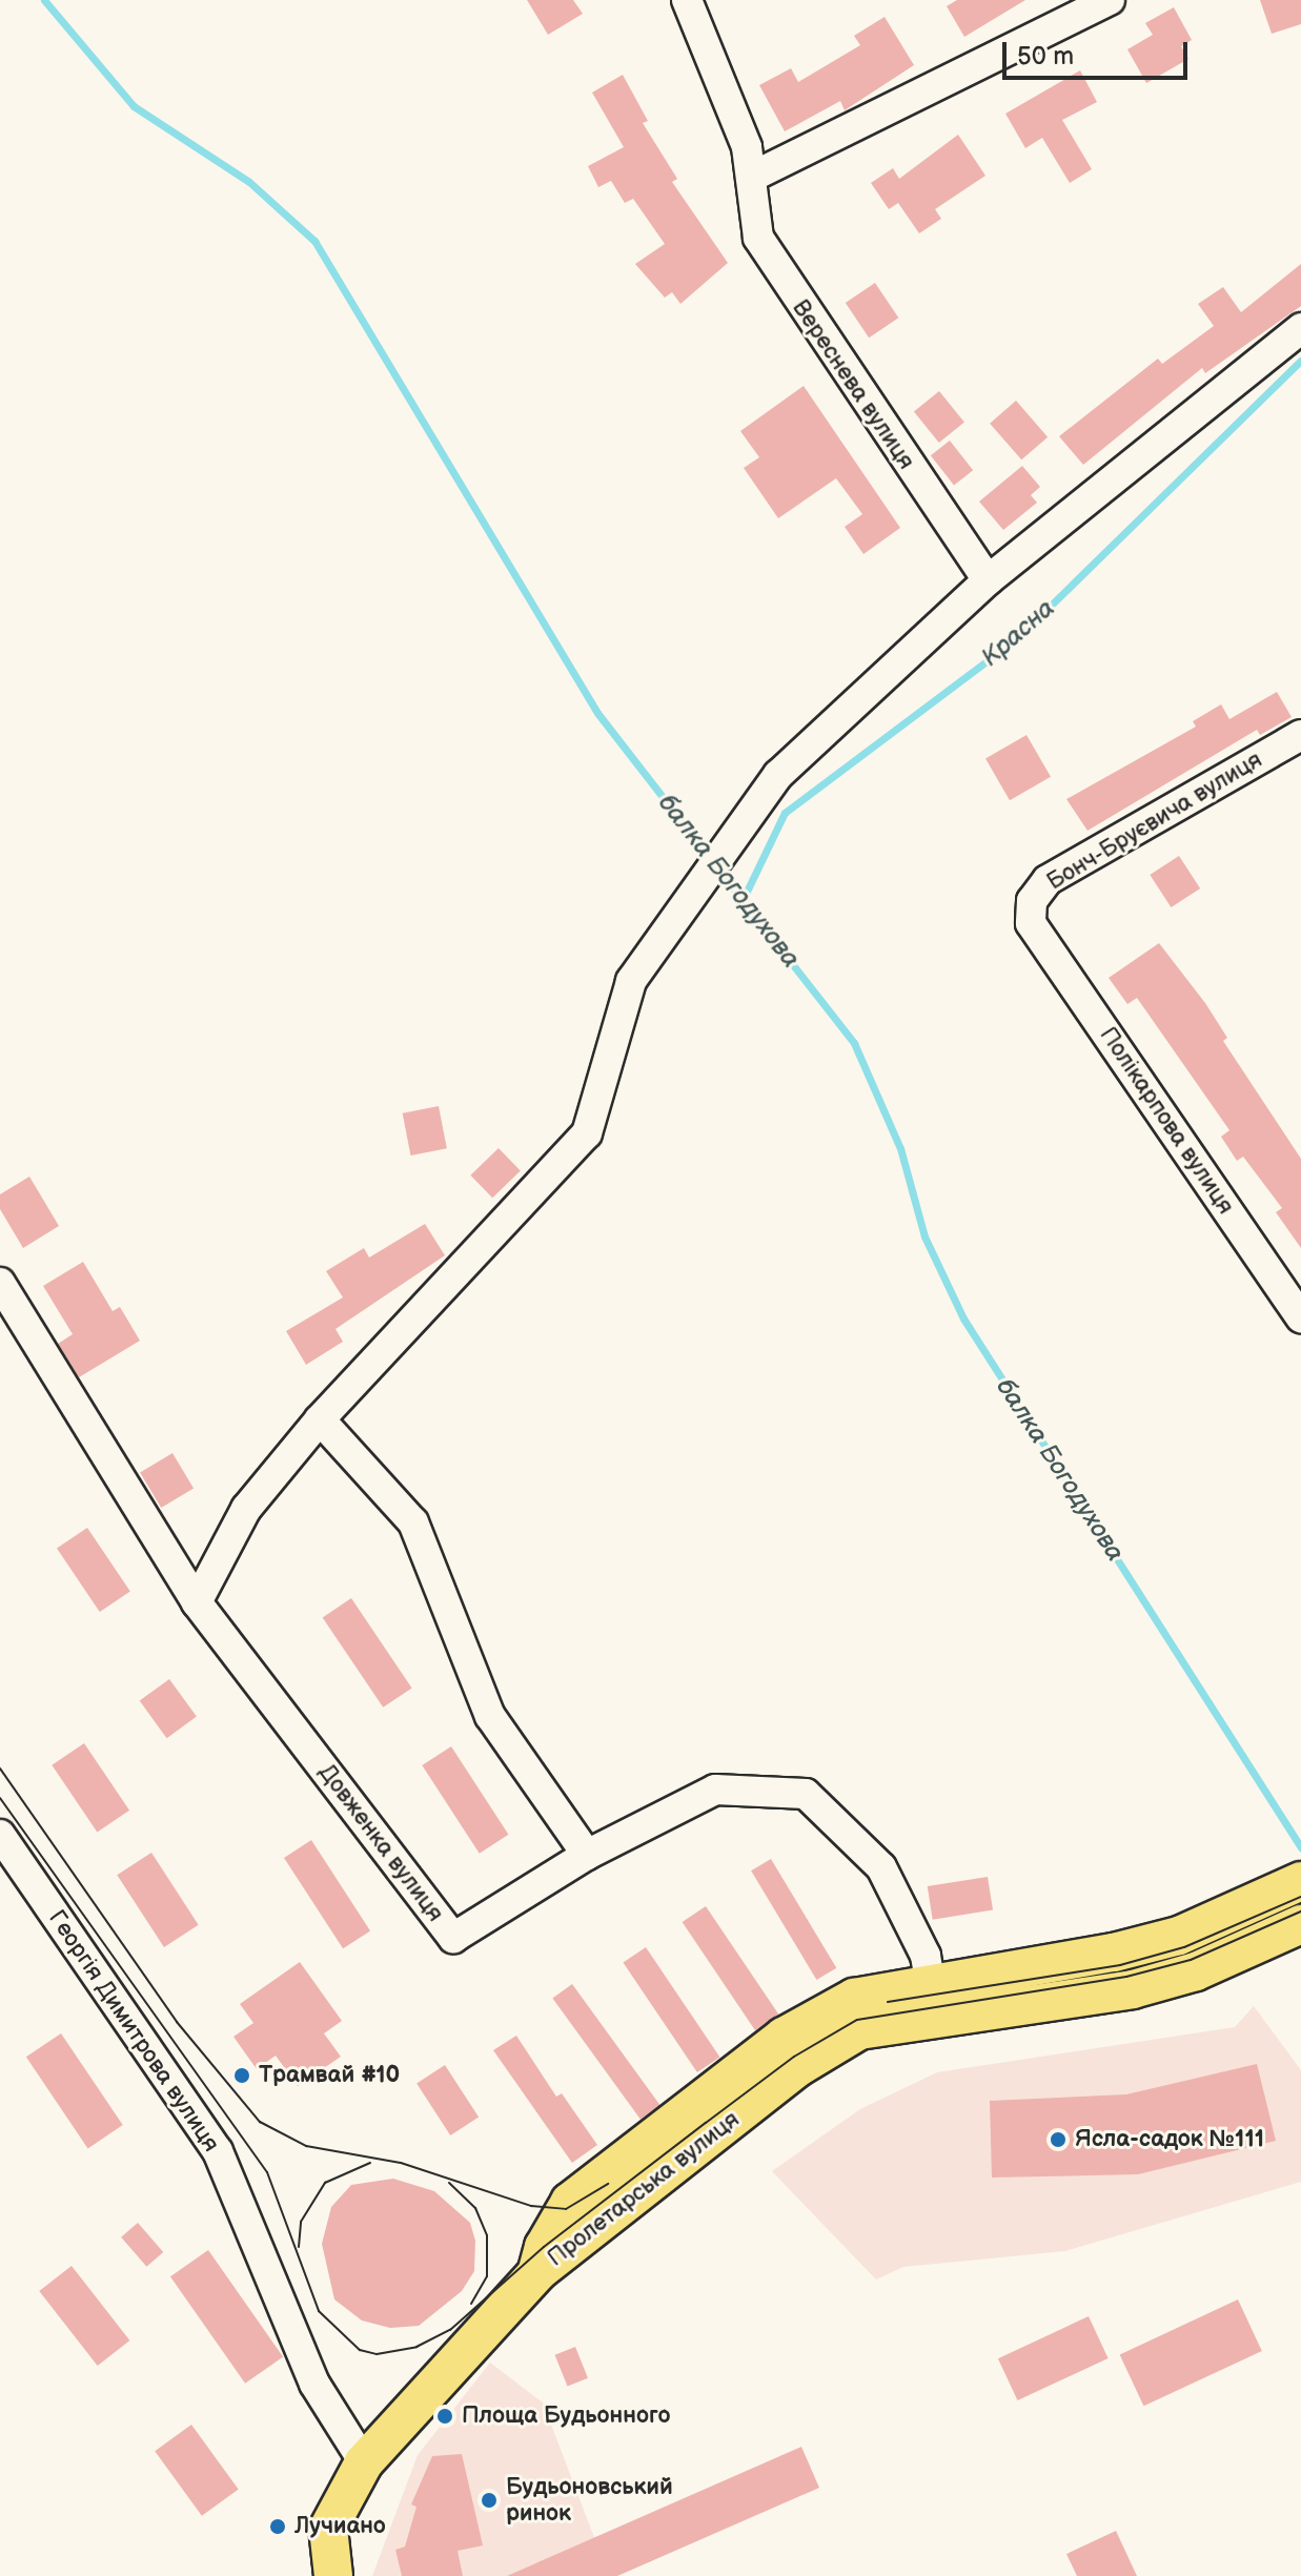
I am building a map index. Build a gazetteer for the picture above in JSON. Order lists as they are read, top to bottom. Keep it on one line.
{"streets":{"main road":["Пролетарська вулиця"],"street":["Вереснева вулиця","Бонч-Бруєвича вулиця","Полікарпова вулиця","Довженка вулиця","Георгія Димитрова вулиця"]},"crossings":[["Бонч-Бруєвича вулиця","Полікарпова вулиця"],["Довженка вулиця","Пролетарська вулиця"]],"water":["Красна","балка Богодухова"],"places":["Трамвай #10","Ясла-садок №111","Площа Будьонного","Будьоновський ринок","Лучиано"],"scale_bar":"50 m"}
